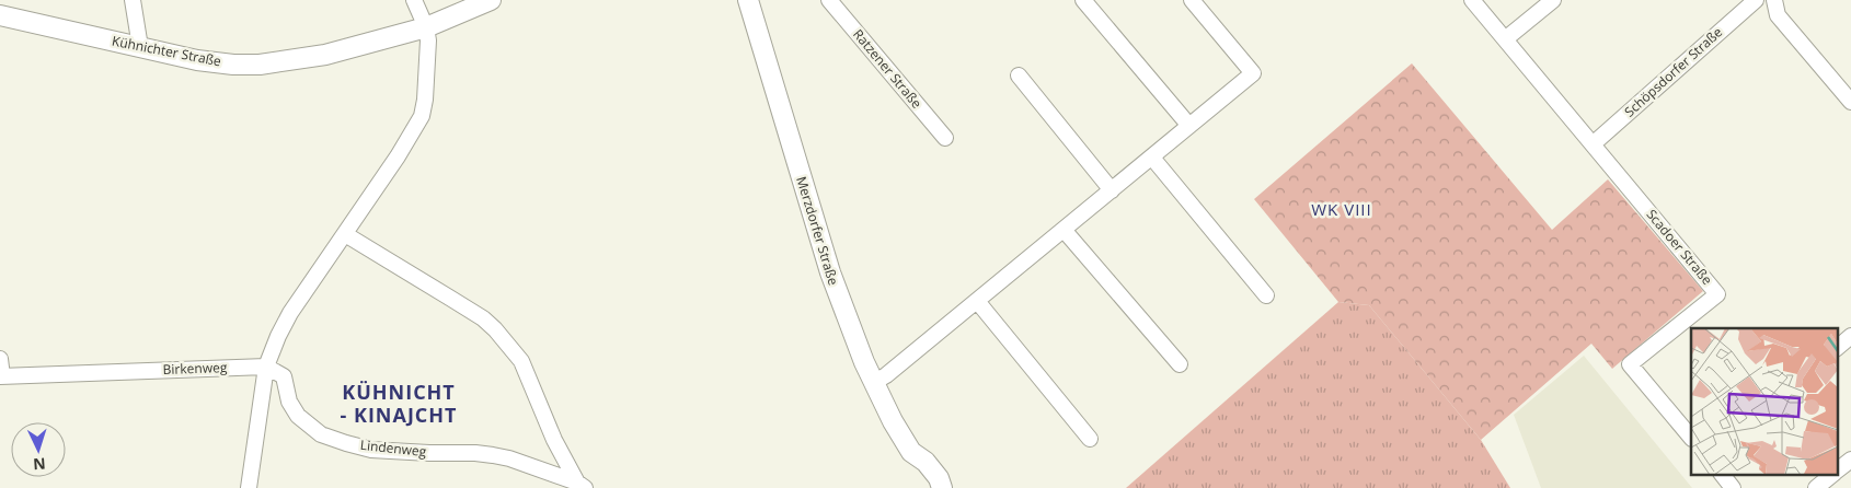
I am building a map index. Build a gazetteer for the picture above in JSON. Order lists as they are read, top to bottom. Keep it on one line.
{"streets":{"street":["Kühnichter Straße","Ratzener Straße","Schöpsdorfer Straße","Merzdorfer Straße","Scadoer Straße","Birkenweg","Lindenweg"]},"crossings":[["Schöpsdorfer Straße","Scadoer Straße"],["Birkenweg","Lindenweg"]],"districts":["WK VIII","KÜHNICHT - KINAJCHT"],"north":"bottom"}
